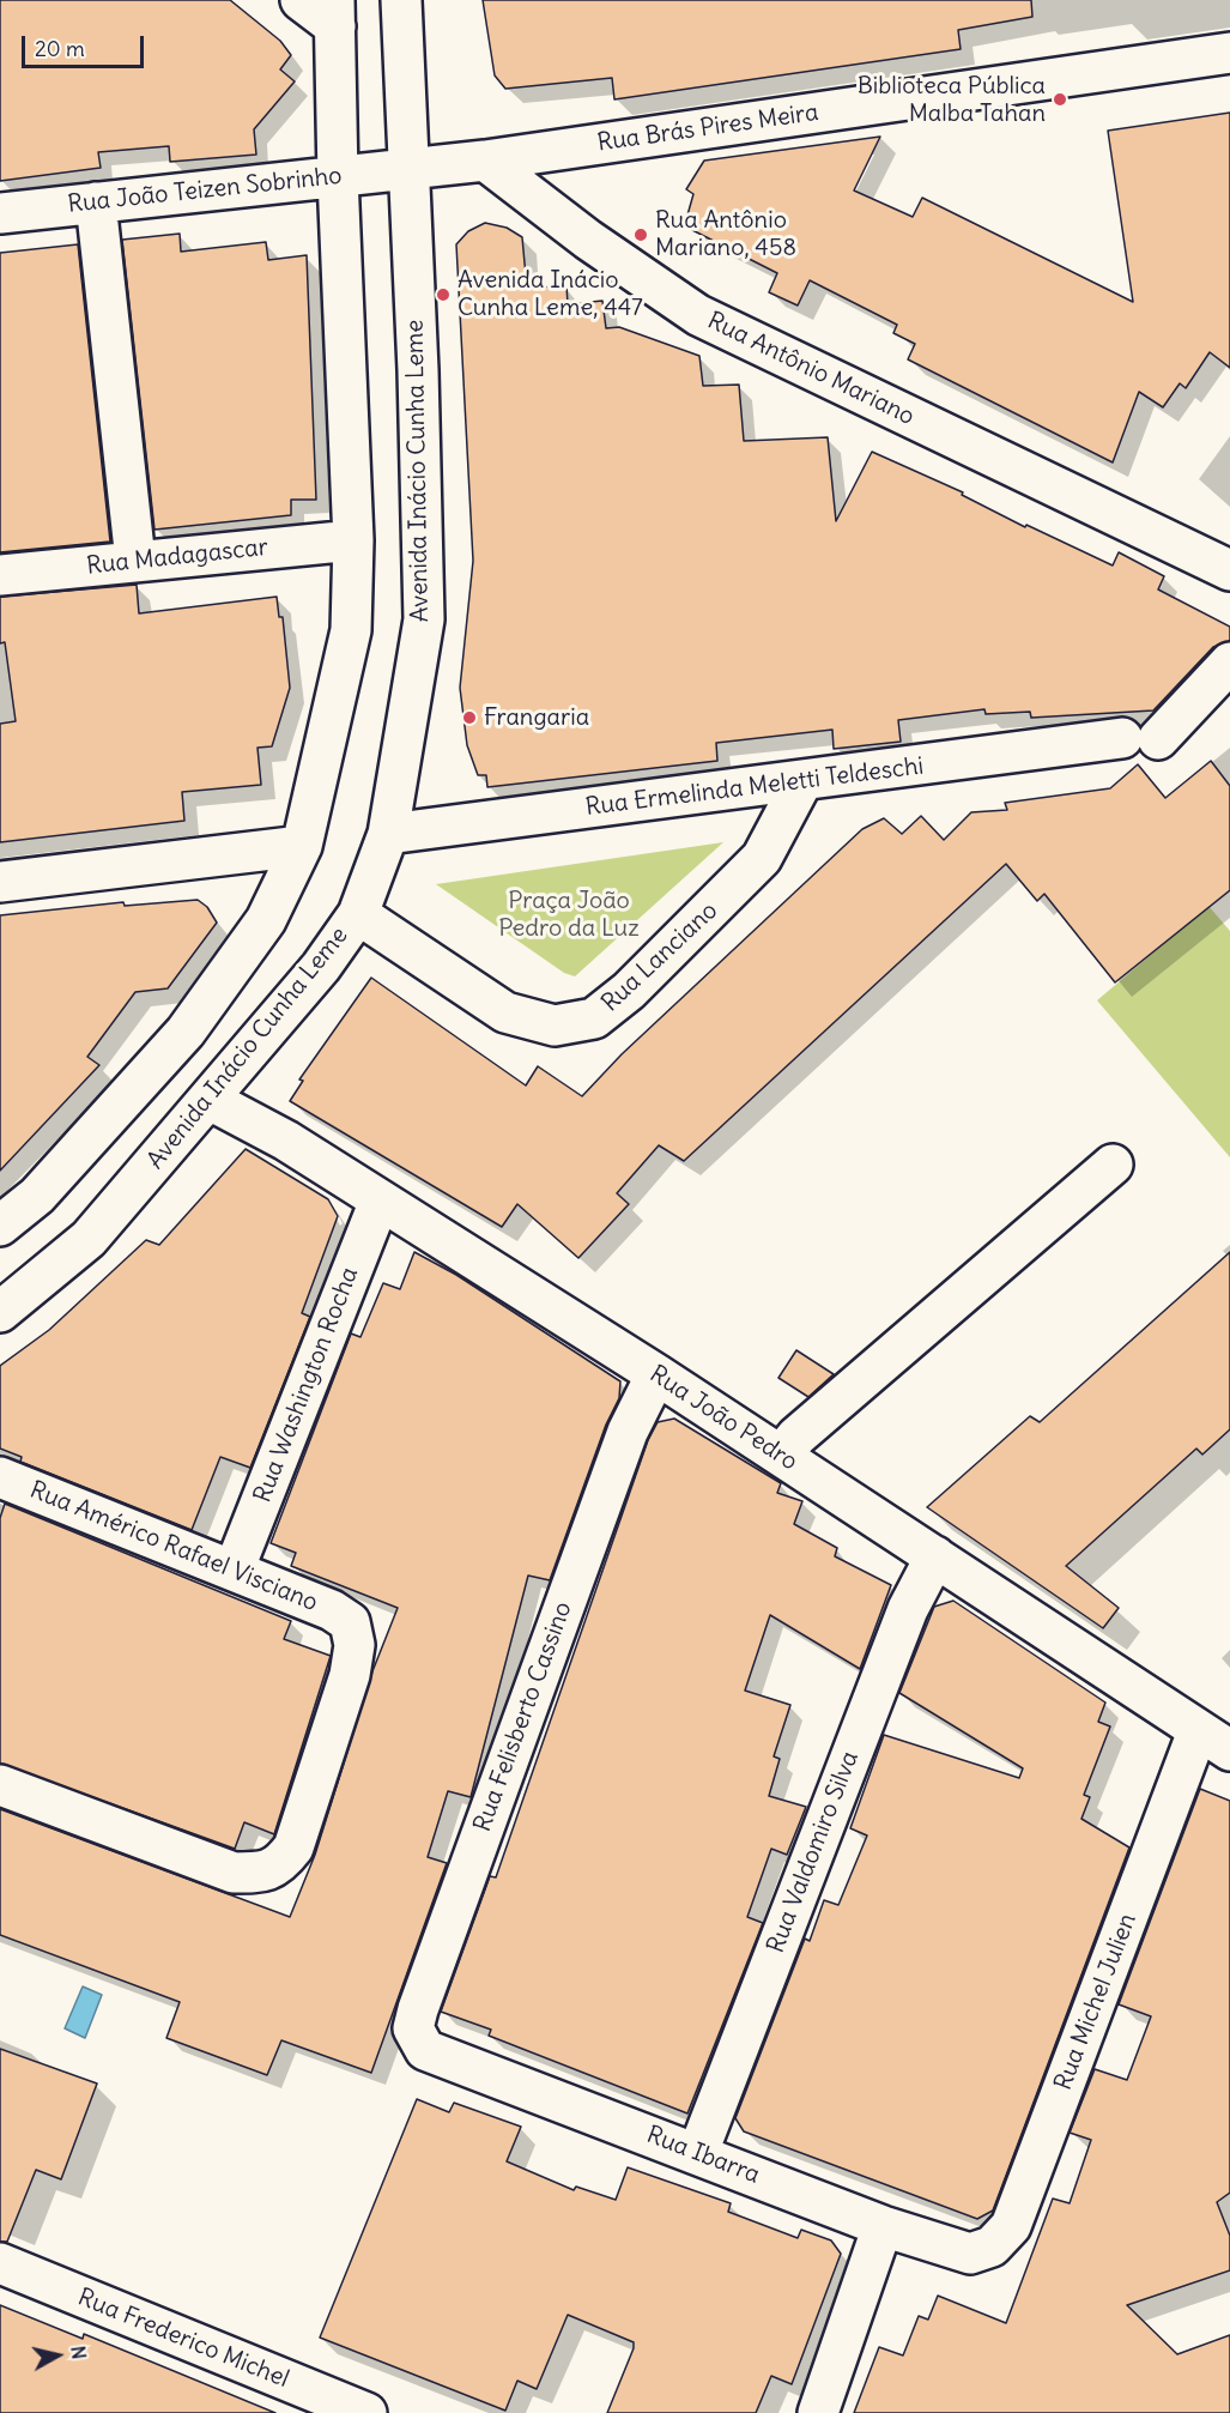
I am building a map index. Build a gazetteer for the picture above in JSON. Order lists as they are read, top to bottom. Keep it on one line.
{"streets":{"street":["Rua Brás Pires Meira","Rua João Teizen Sobrinho","Rua Antônio Mariano","Avenida Inácio Cunha Leme","Rua Madagascar","Rua Ermelinda Meletti Teldeschi","Rua Lanciano","Rua Washington Rocha","Rua João Pedro","Rua Américo Rafael Visciano","Rua Felisberto Cassino","Rua Valdomiro Silva","Rua Michel Julien","Rua Ibarra","Rua Frederico Michel"]},"crossings":[["Rua Brás Pires Meira","Rua Antônio Mariano"],["Rua João Teizen Sobrinho","Avenida Inácio Cunha Leme"],["Avenida Inácio Cunha Leme","Rua Ermelinda Meletti Teldeschi"],["Avenida Inácio Cunha Leme","Rua Lanciano"],["Avenida Inácio Cunha Leme","Rua João Pedro"],["Rua Ermelinda Meletti Teldeschi","Rua Lanciano"],["Rua Washington Rocha","Rua João Pedro"],["Rua Washington Rocha","Rua Américo Rafael Visciano"],["Rua João Pedro","Rua Felisberto Cassino"],["Rua João Pedro","Rua Valdomiro Silva"],["Rua João Pedro","Rua Michel Julien"],["Rua Felisberto Cassino","Rua Ibarra"],["Rua Valdomiro Silva","Rua Ibarra"],["Rua Michel Julien","Rua Ibarra"]],"parks":["Praça João Pedro da Luz"],"places":["Biblioteca Pública Malba Tahan","Rua Antônio Mariano, 458","Avenida Inácio Cunha Leme, 447","Frangaria"],"scale_bar":"20 m","north":"right"}
